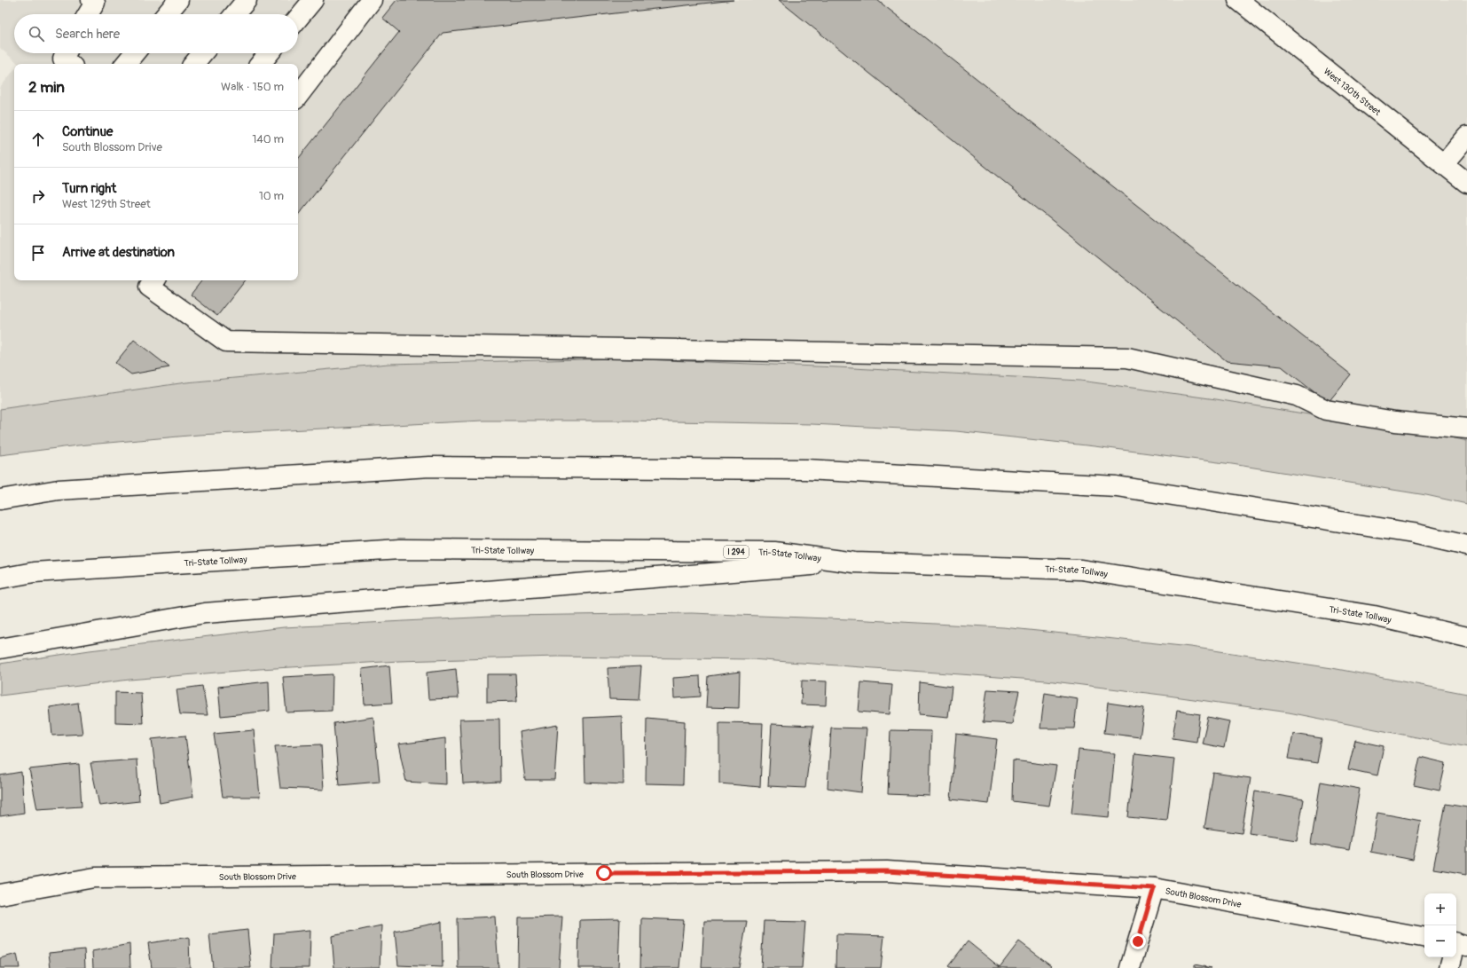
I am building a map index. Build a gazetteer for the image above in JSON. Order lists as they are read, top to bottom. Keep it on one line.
{"streets":{"main road":["West 130th Street","Tri-State Tollway","I 294","South Blossom Drive"]},"page":{"search":"Search here","heading":["2 min","Walk · 150 m"],"list":[["Continue","South Blossom Drive","140 m"],["Turn right","West 129th Street","10 m"],"Arrive at destination"],"map_buttons":["+","−"]}}
